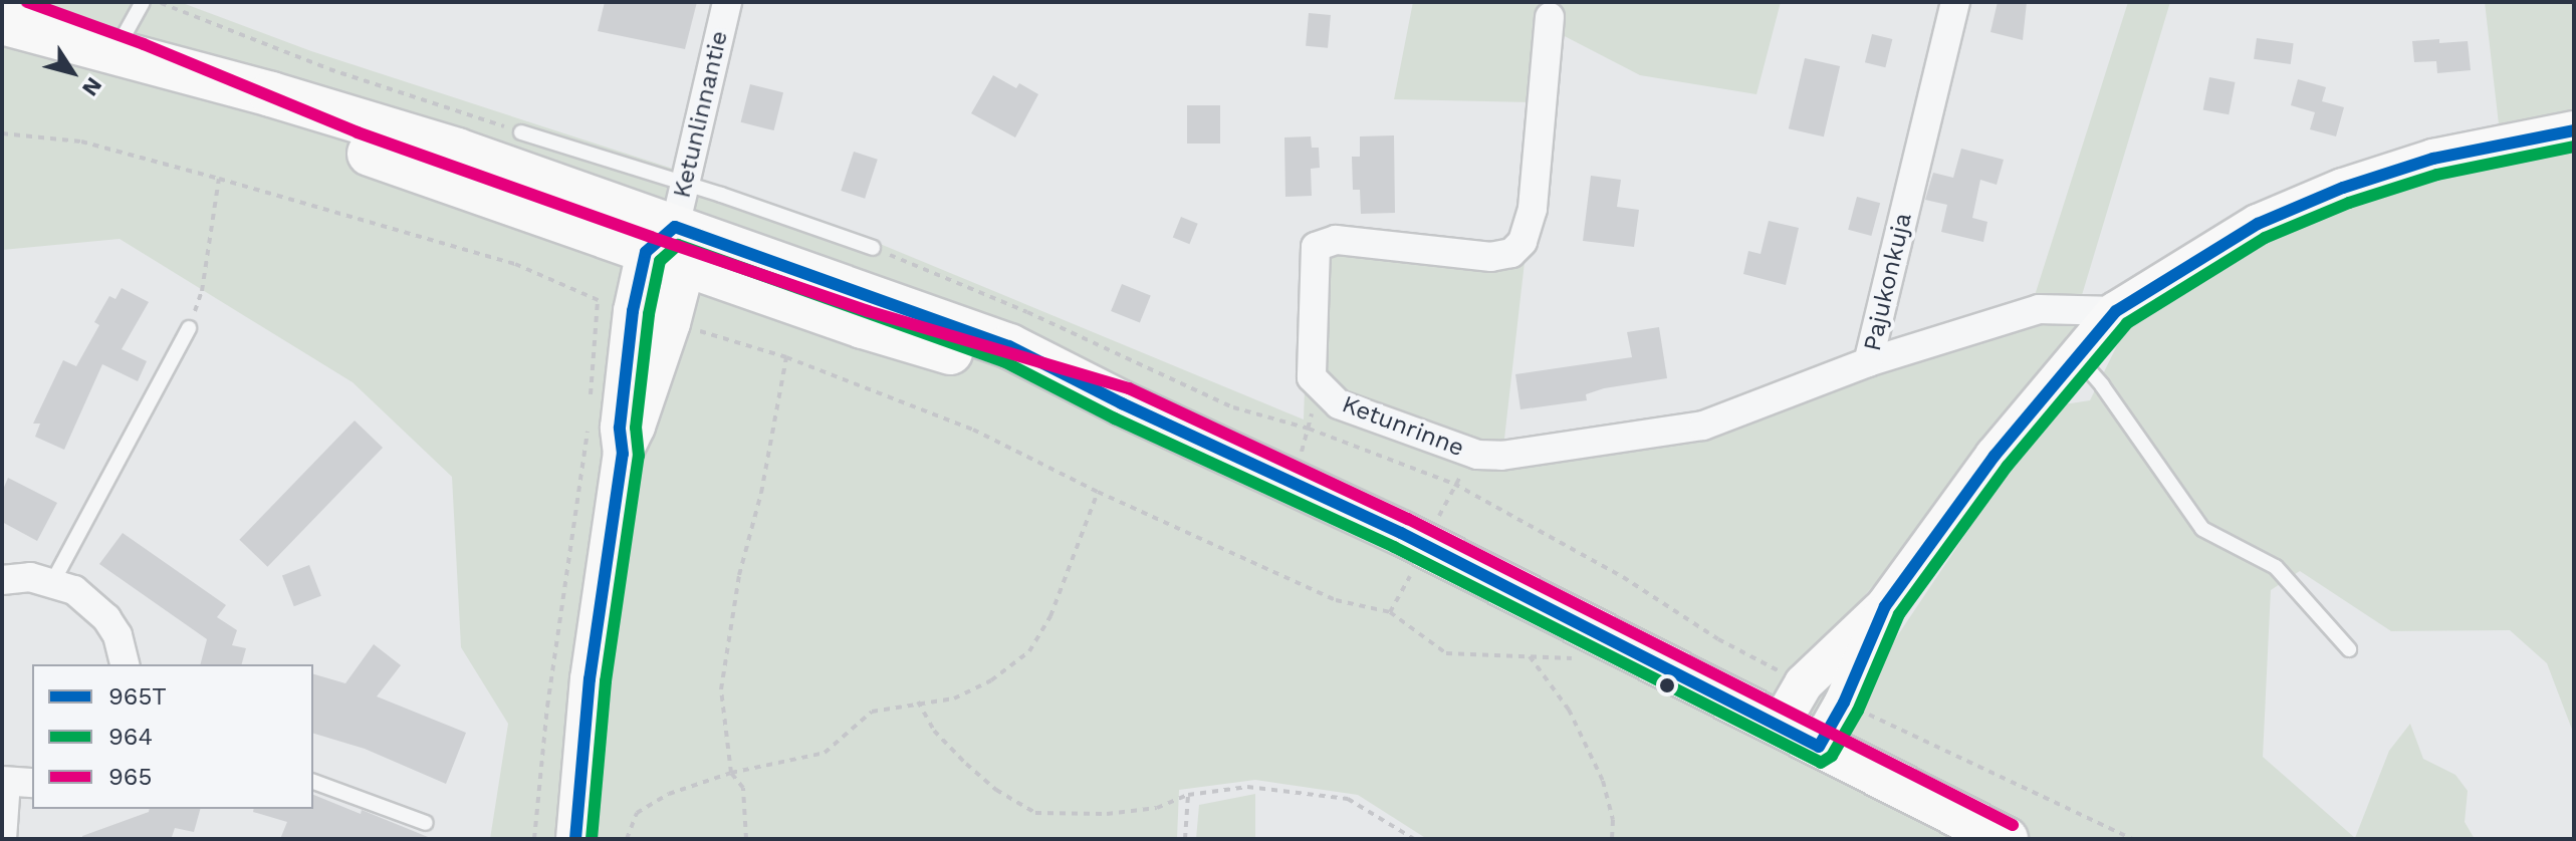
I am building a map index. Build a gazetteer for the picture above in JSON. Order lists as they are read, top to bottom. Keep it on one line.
{"streets":{"street":["Ketunlinnantie","Pajukonkuja","Ketunrinne"]},"crossings":[["Pajukonkuja","Ketunrinne"]],"lines":["transit line 965","transit line 965T","transit line 964"],"legend":["965T","964","965"],"north":"bottom right"}
